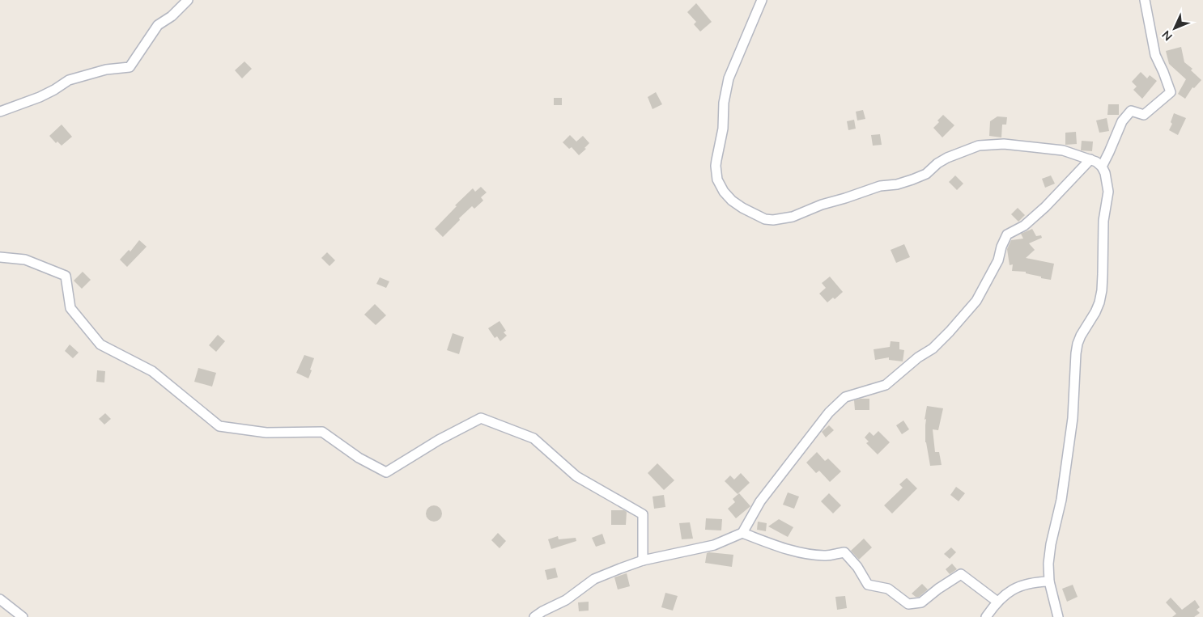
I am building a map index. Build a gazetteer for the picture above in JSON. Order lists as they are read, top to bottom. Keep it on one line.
{"north":"bottom left"}
